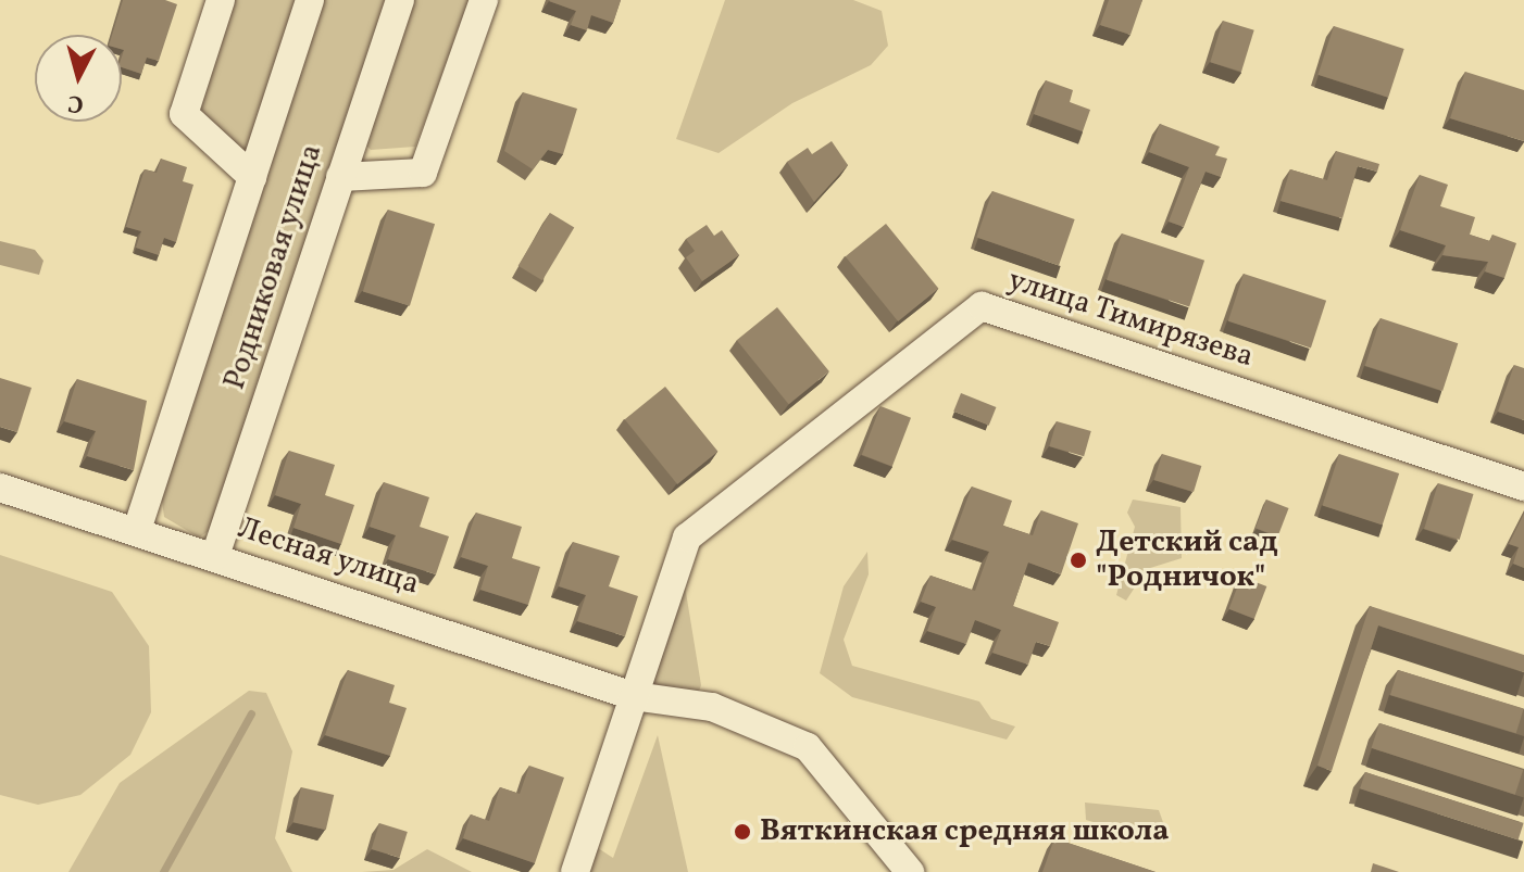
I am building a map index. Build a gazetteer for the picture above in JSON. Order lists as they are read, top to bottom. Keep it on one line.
{"streets":{"street":["Родниковая улица","улица Тимирязева","Лесная улица"]},"crossings":[["Родниковая улица","Лесная улица"],["улица Тимирязева","Лесная улица"]],"places":["Детский сад \"Родничок\"","Вяткинская средняя школа"],"north":"bottom"}
